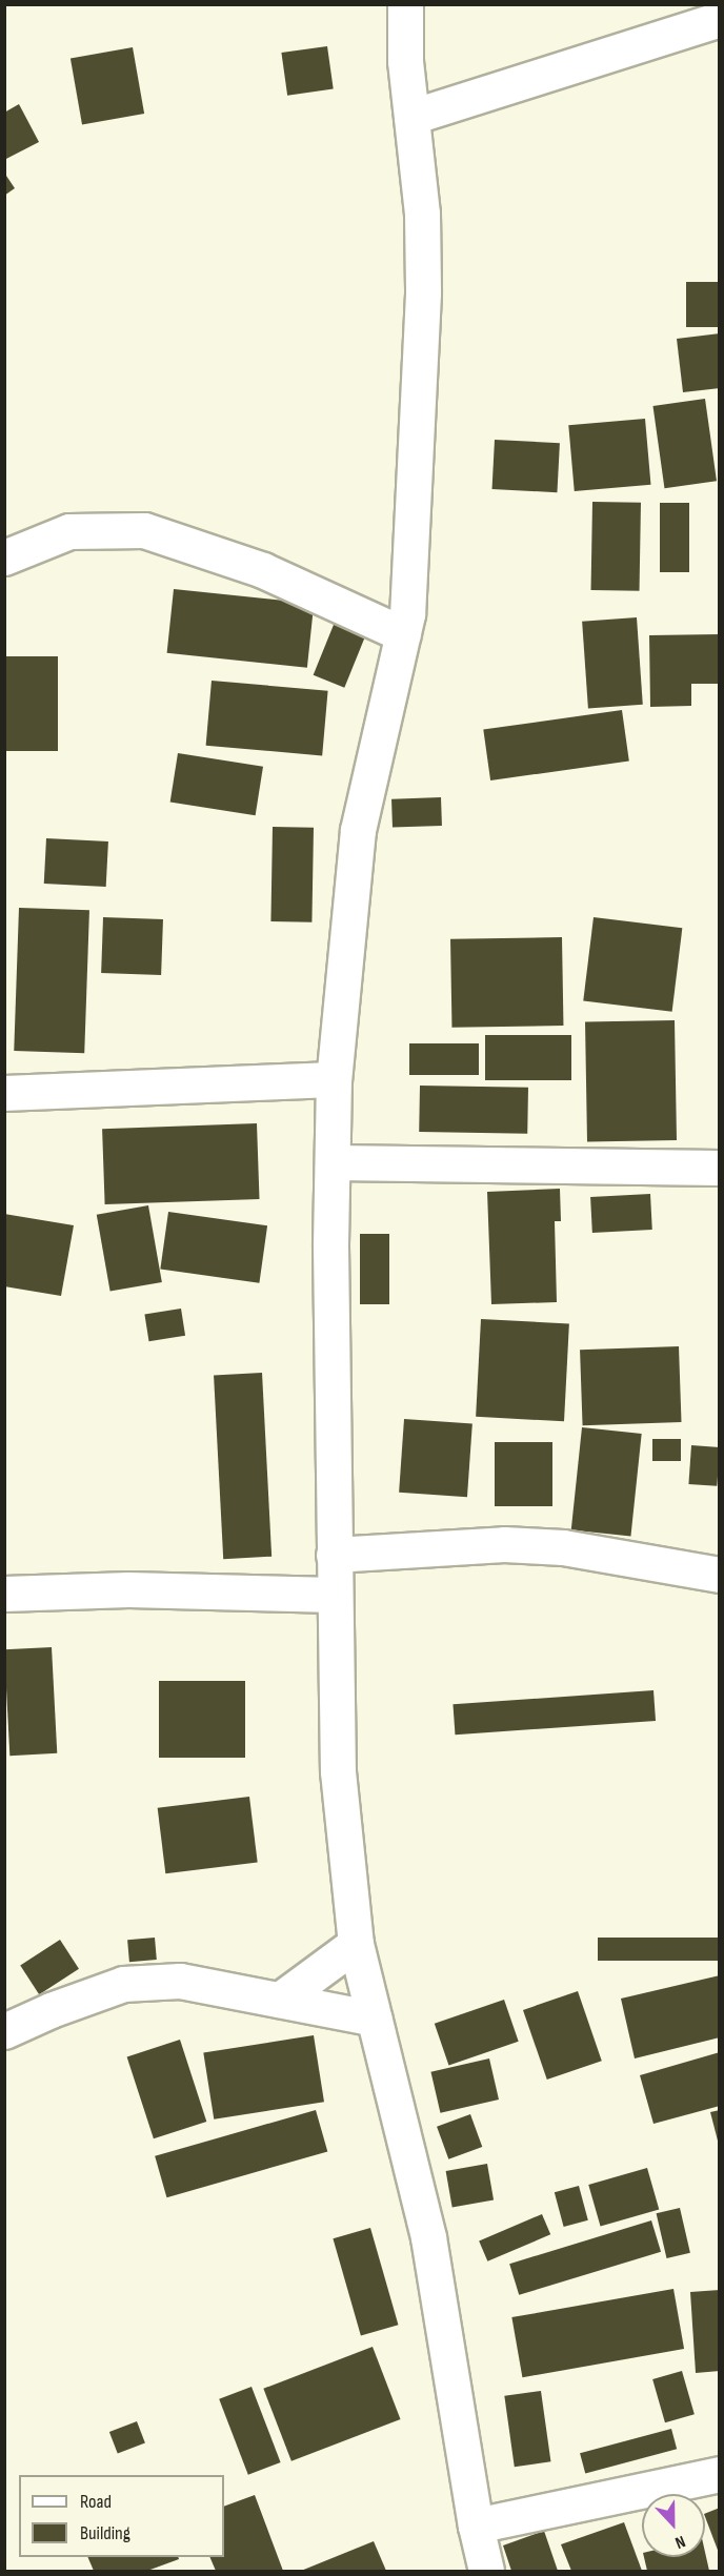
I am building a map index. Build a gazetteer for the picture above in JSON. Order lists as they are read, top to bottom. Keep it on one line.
{"legend":["Road","Building"],"north":"bottom"}
